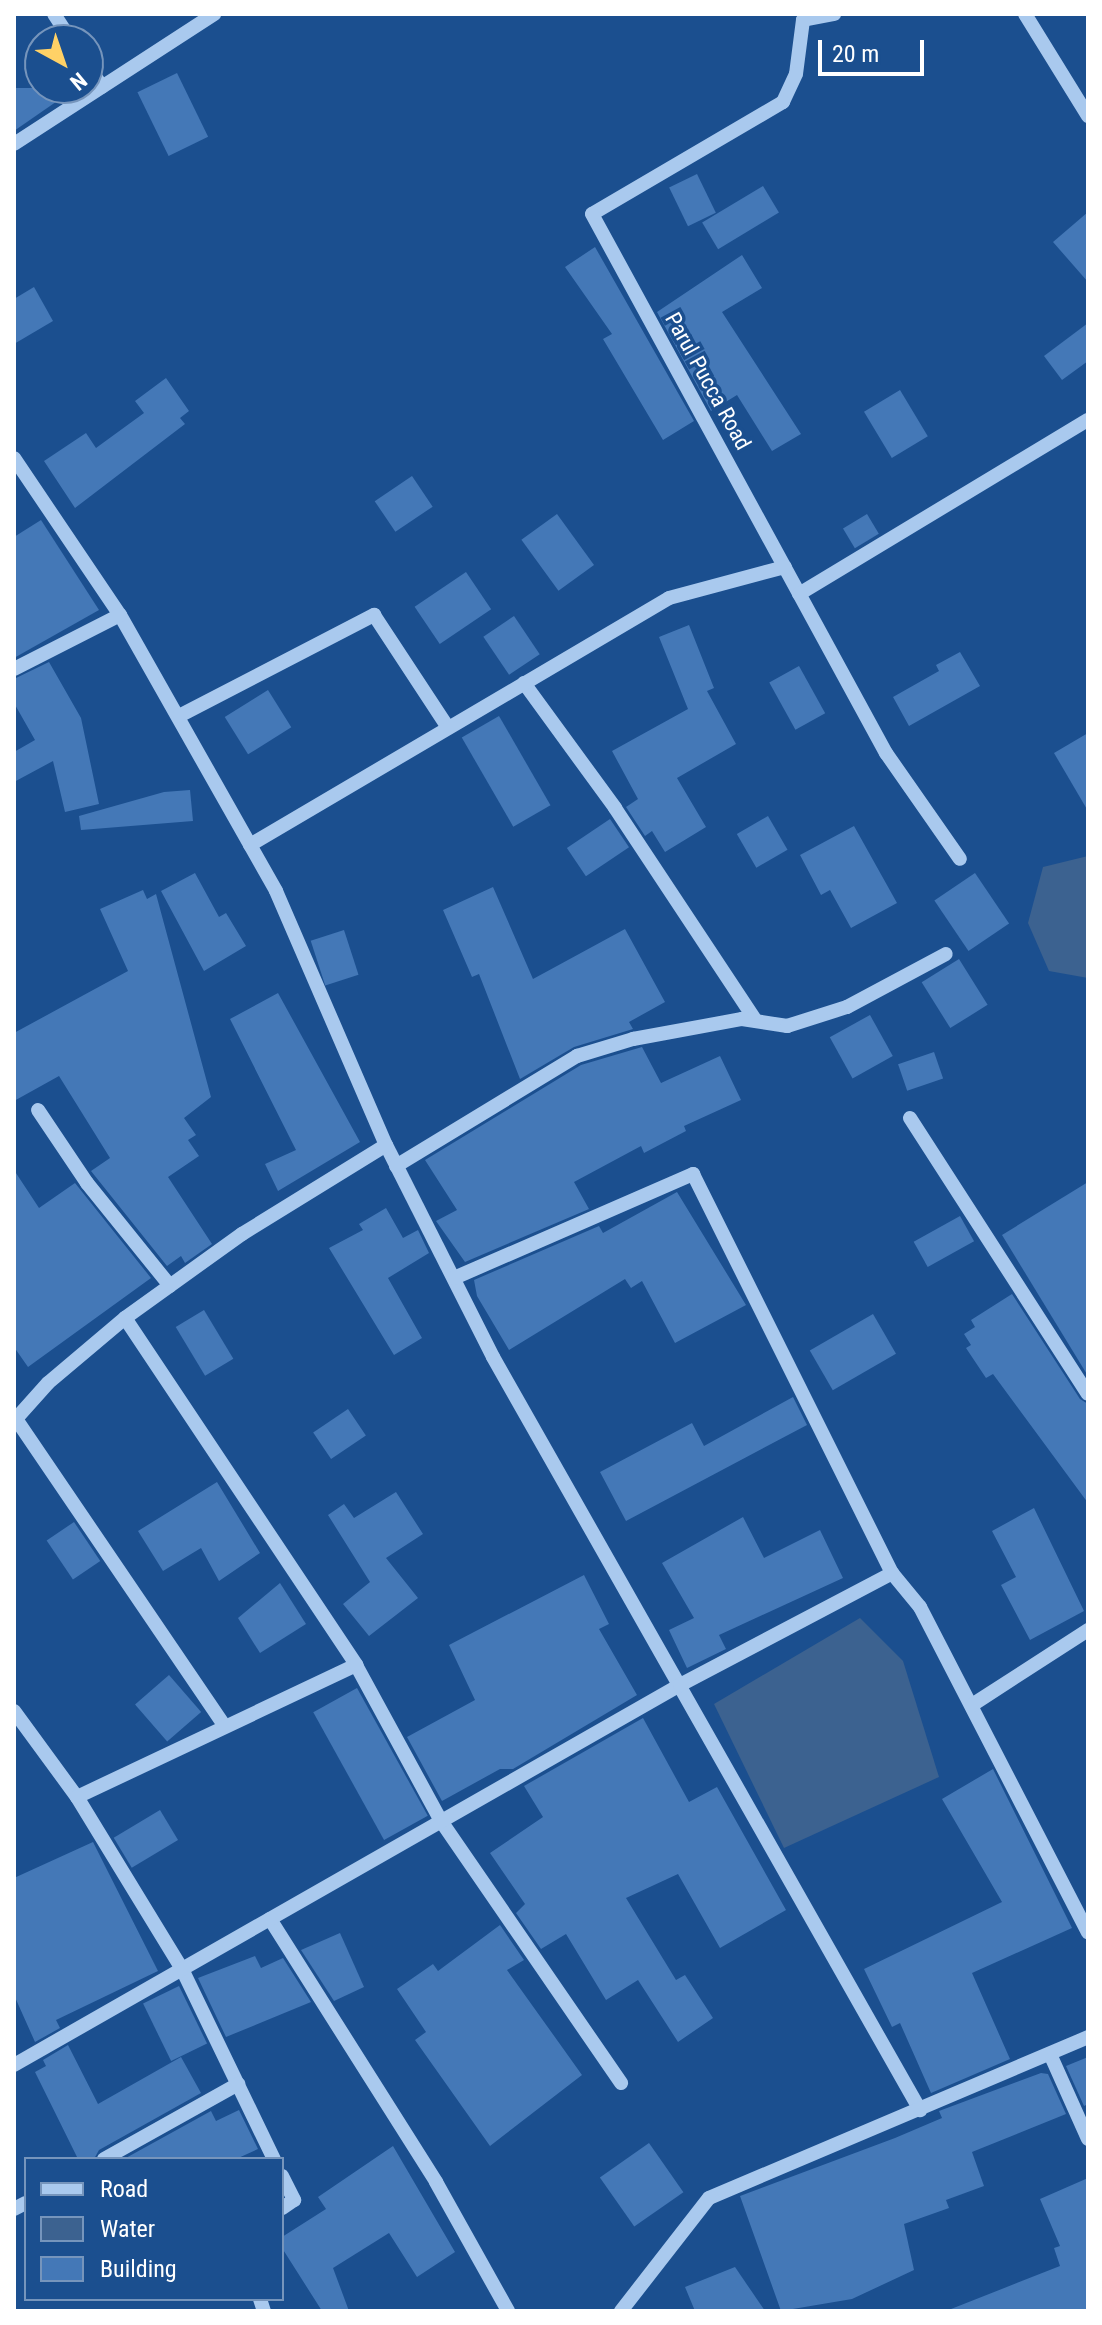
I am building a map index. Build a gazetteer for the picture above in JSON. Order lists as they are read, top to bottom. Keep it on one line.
{"streets":{"street":["Parul Pucca Road"]},"legend":["Road","Water","Building"],"scale_bar":"20 m","north":"bottom right"}
